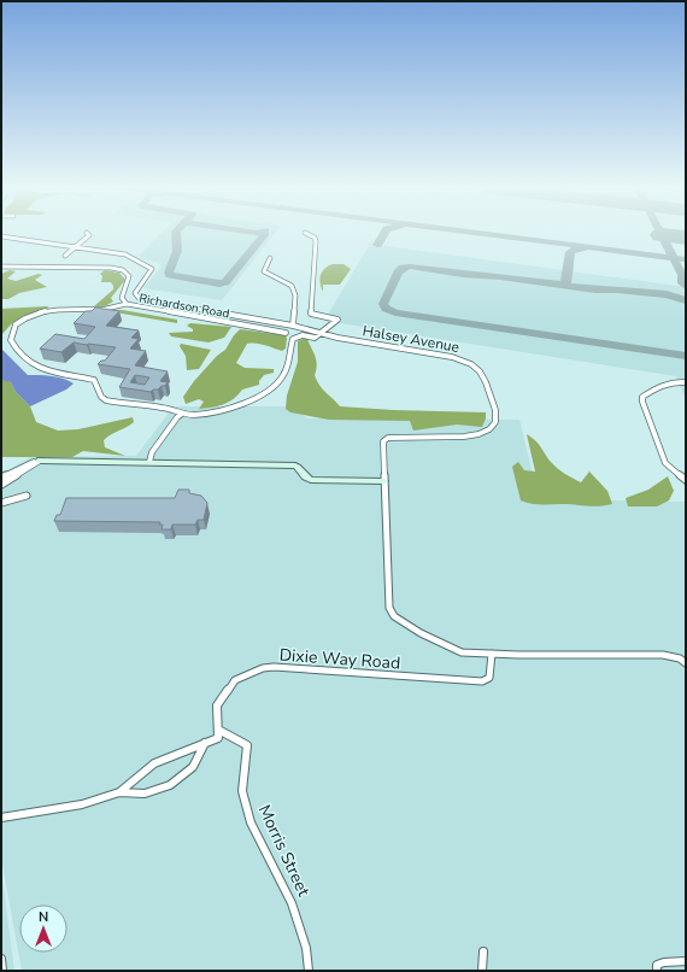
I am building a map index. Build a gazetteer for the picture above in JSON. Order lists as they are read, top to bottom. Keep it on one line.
{"streets":{"street":["Richardson Road","Halsey Avenue","Dixie Way Road","Morris Street"]},"crossings":[["Halsey Avenue","Dixie Way Road"],["Dixie Way Road","Morris Street"]],"north":"top"}
